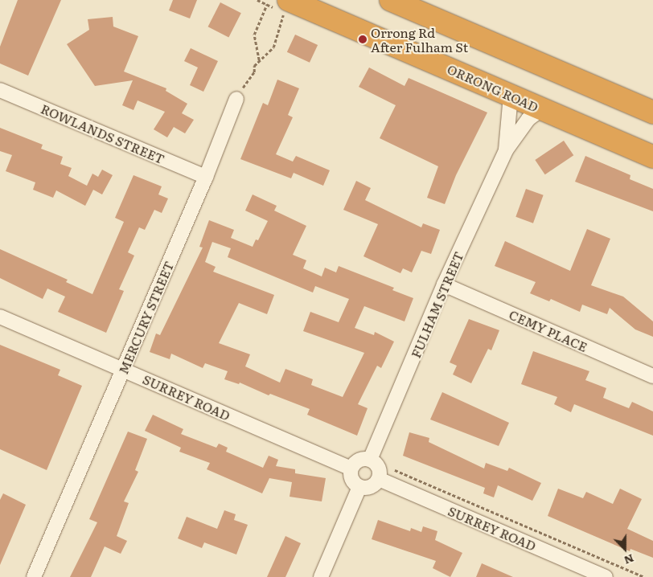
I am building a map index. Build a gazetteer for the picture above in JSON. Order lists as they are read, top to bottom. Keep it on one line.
{"streets":{"highway":["ORRONG ROAD"],"street":["ROWLANDS STREET","FULHAM STREET","MERCURY STREET","CEMY PLACE","SURREY ROAD"]},"crossings":[["ORRONG ROAD","FULHAM STREET"],["ROWLANDS STREET","MERCURY STREET"],["FULHAM STREET","CEMY PLACE"],["FULHAM STREET","SURREY ROAD"],["MERCURY STREET","SURREY ROAD"]],"places":["Orrong Rd After Fulham St"],"north":"bottom"}
